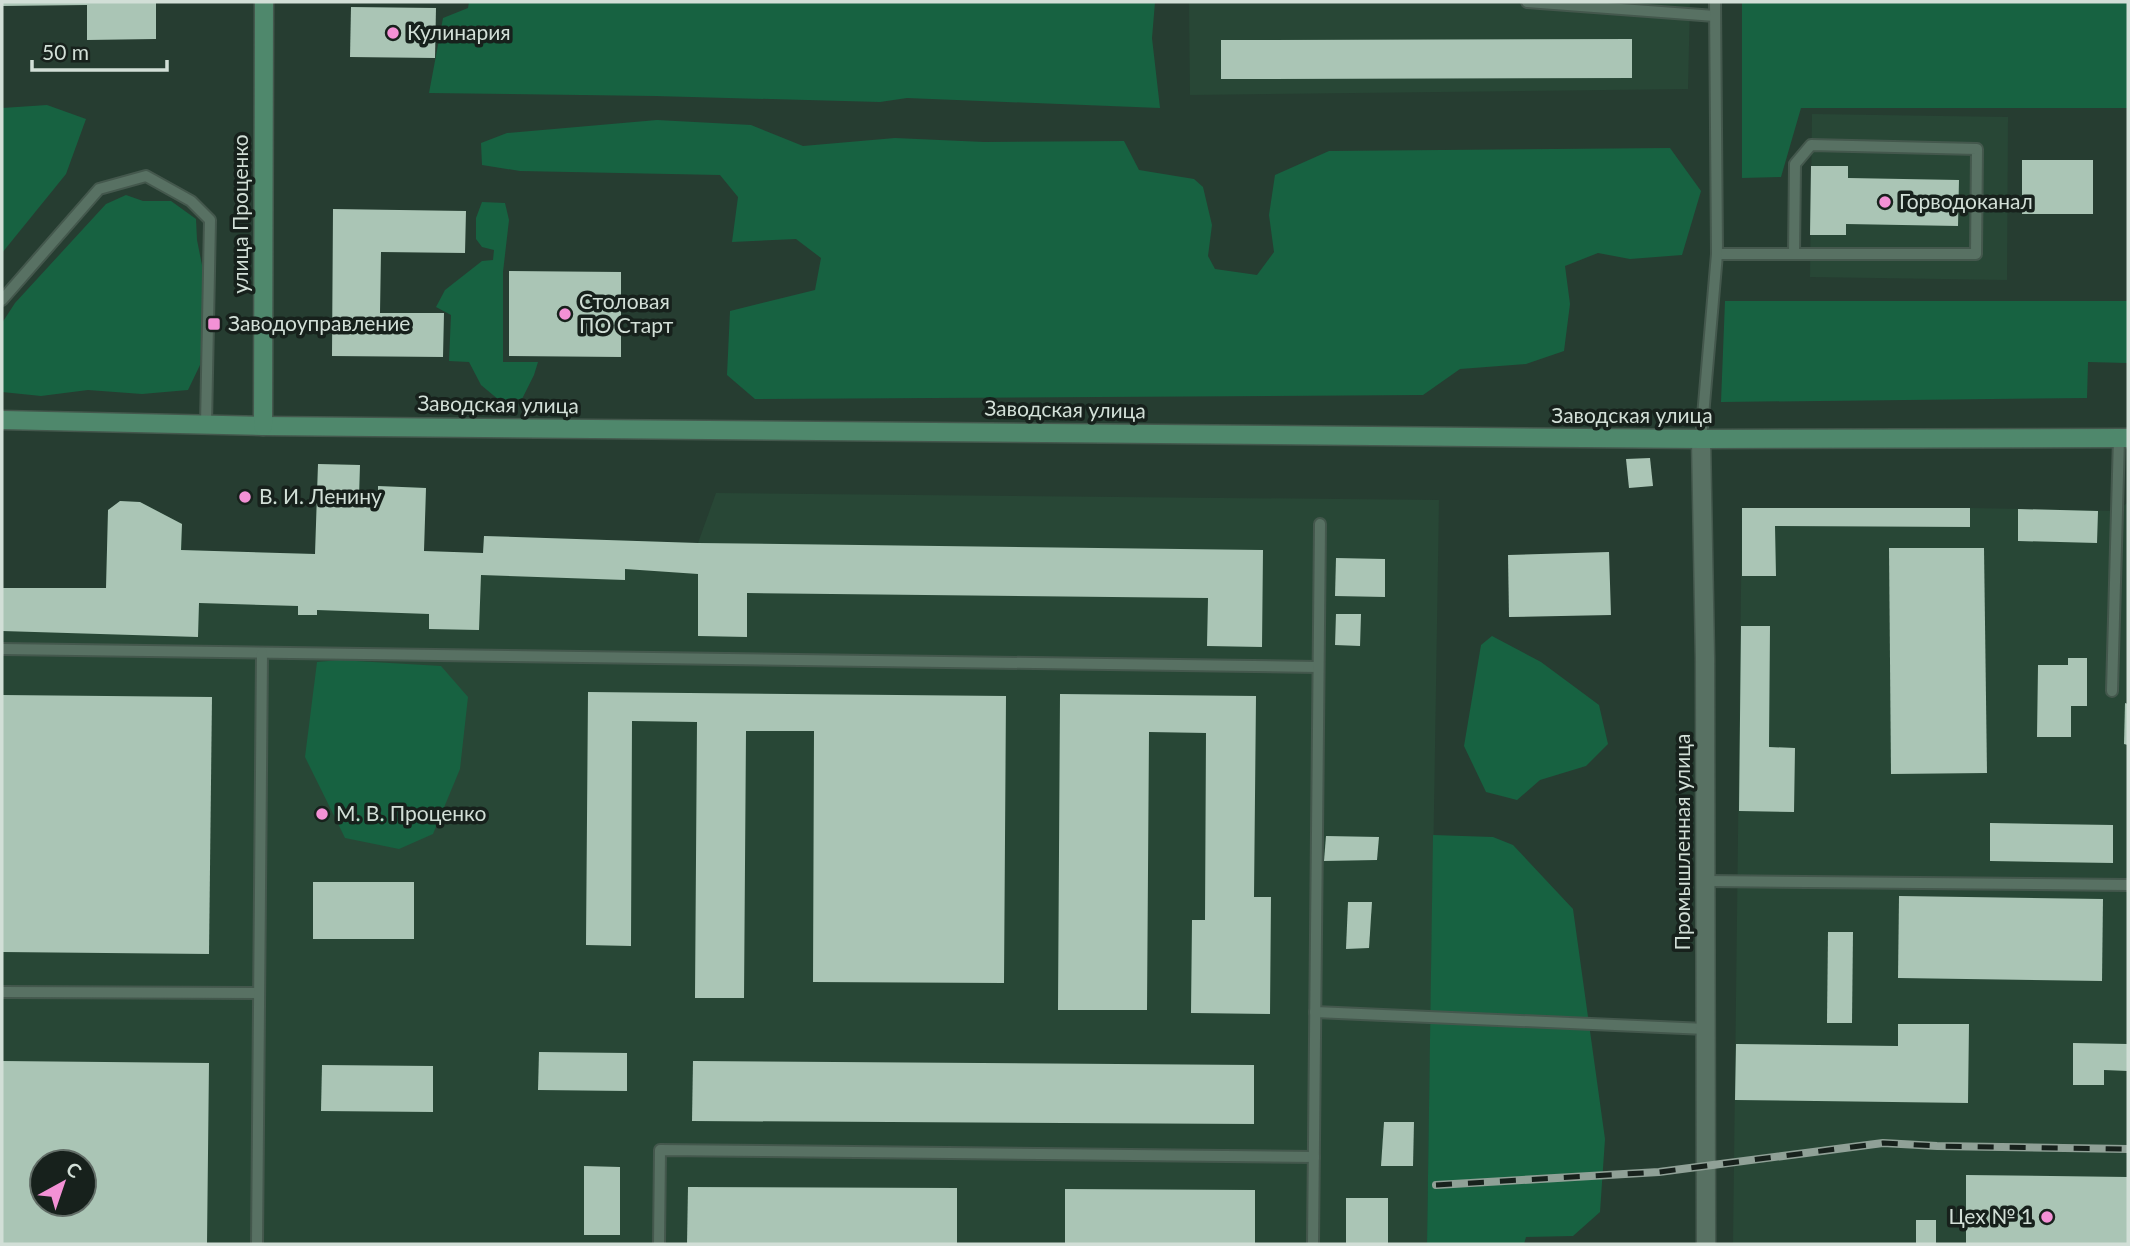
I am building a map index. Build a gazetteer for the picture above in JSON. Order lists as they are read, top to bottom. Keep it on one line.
{"streets":{"main road":["улица Проценко","Заводская улица"],"street":["Промышленная улица"]},"crossings":[["улица Проценко","Заводская улица"],["Заводская улица","Промышленная улица"]],"places":{"other":["Кулинария","Горводоканал","Столовая ПО Старт","В. И. Ленину","М. В. Проценко","Цех № 1"],"transit":["Заводоуправление"]},"scale_bar":"50 m","north":"top right"}
